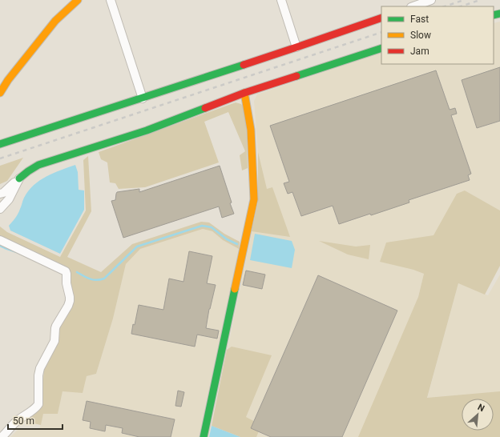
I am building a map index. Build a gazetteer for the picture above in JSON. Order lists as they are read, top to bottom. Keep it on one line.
{"legend":["Fast","Slow","Jam"],"scale_bar":"50 m","north":"top right"}
